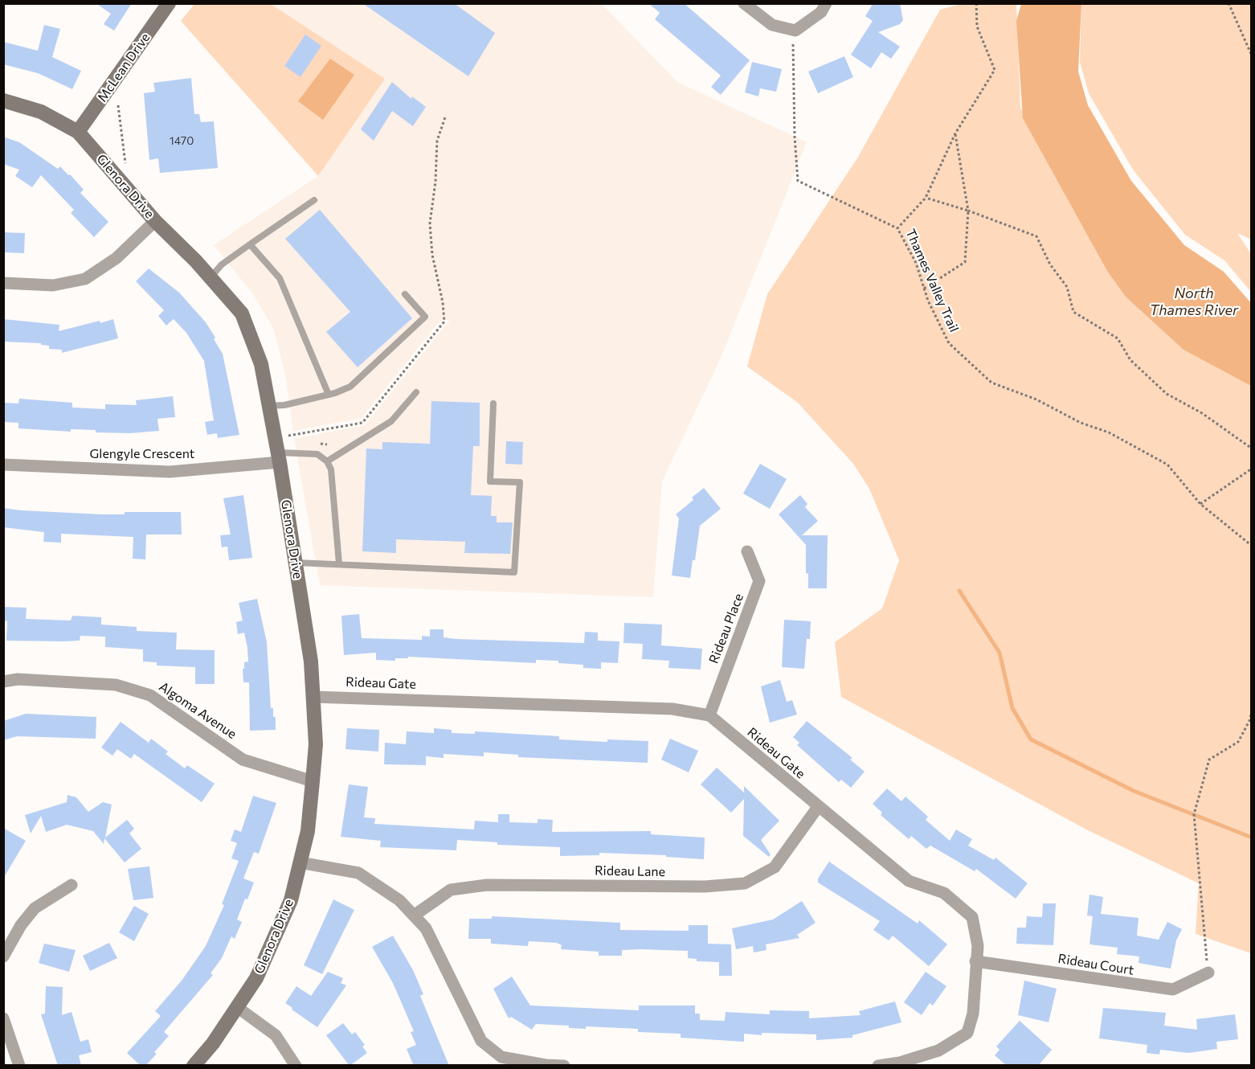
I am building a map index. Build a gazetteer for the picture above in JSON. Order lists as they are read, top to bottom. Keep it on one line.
{"streets":{"street":["McLean Drive","Glenora Drive","Glengyle Crescent","Rideau Place","Rideau Gate","Algoma Avenue","Rideau Lane","Rideau Court"],"path":["Thames Valley Trail"]},"crossings":[["McLean Drive","Glenora Drive"],["Glenora Drive","Glengyle Crescent"],["Glenora Drive","Rideau Gate"],["Glenora Drive","Algoma Avenue"],["Rideau Place","Rideau Gate"],["Rideau Gate","Rideau Lane"],["Rideau Gate","Rideau Court"]],"water":["North Thames River"],"house_numbers":["1470"]}
